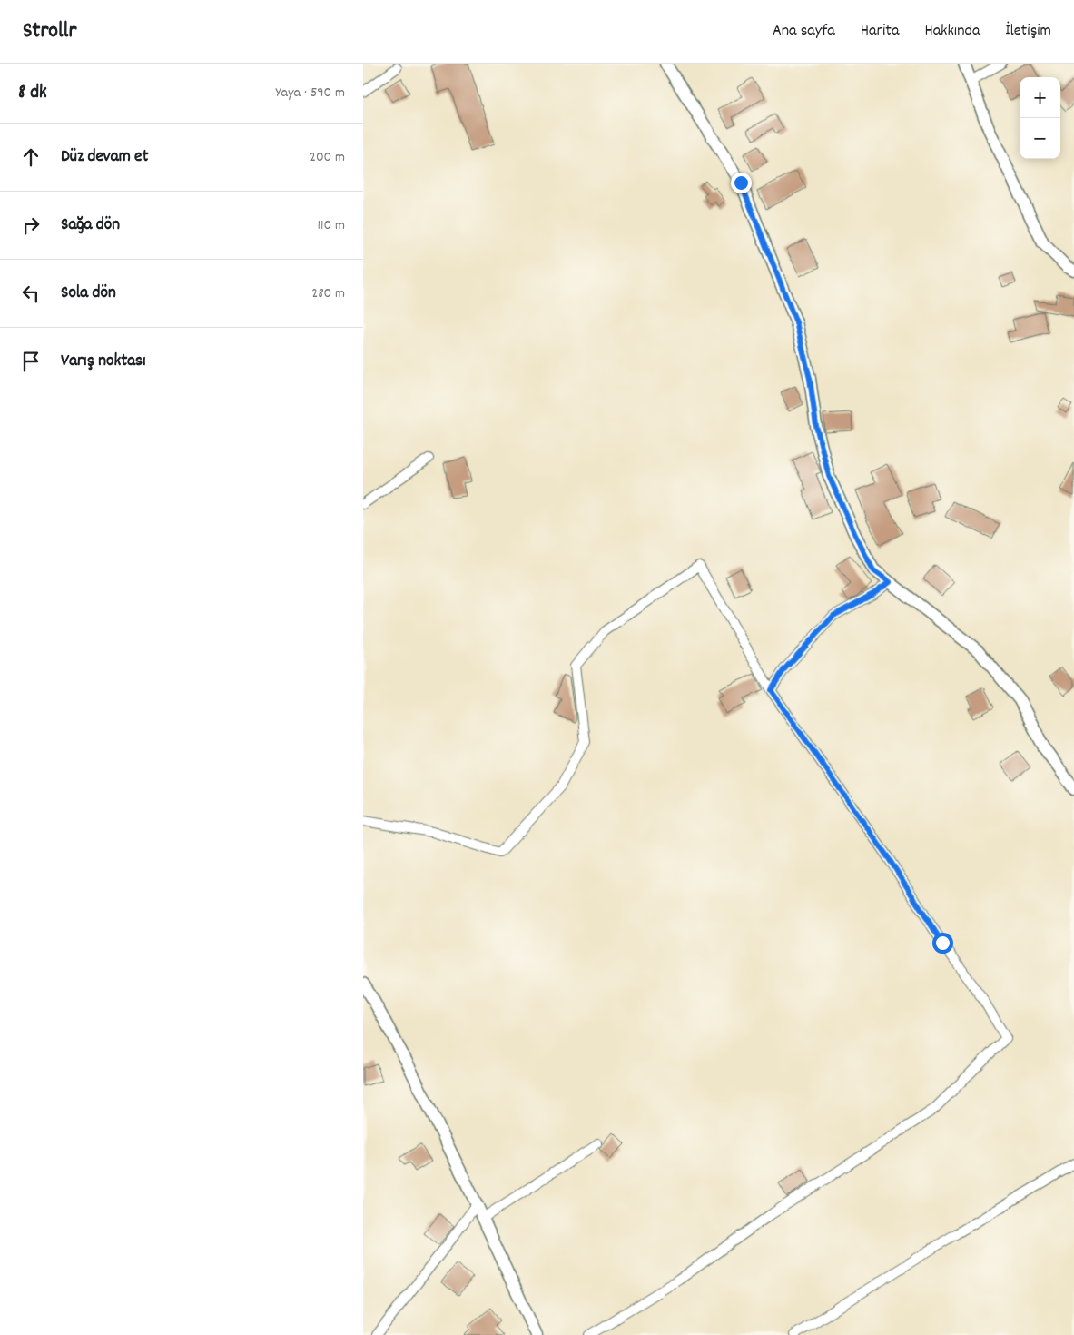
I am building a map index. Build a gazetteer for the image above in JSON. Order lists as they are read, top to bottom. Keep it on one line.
{"page":{"header":"Strollr","nav":["Ana sayfa","Harita","Hakkında","İletişim"],"heading":["8 dk","Yaya · 590 m"],"map_buttons":["+","−"],"list":[["Düz devam et","200 m"],["Sağa dön","110 m"],["Sola dön","280 m"],"Varış noktası"]}}
